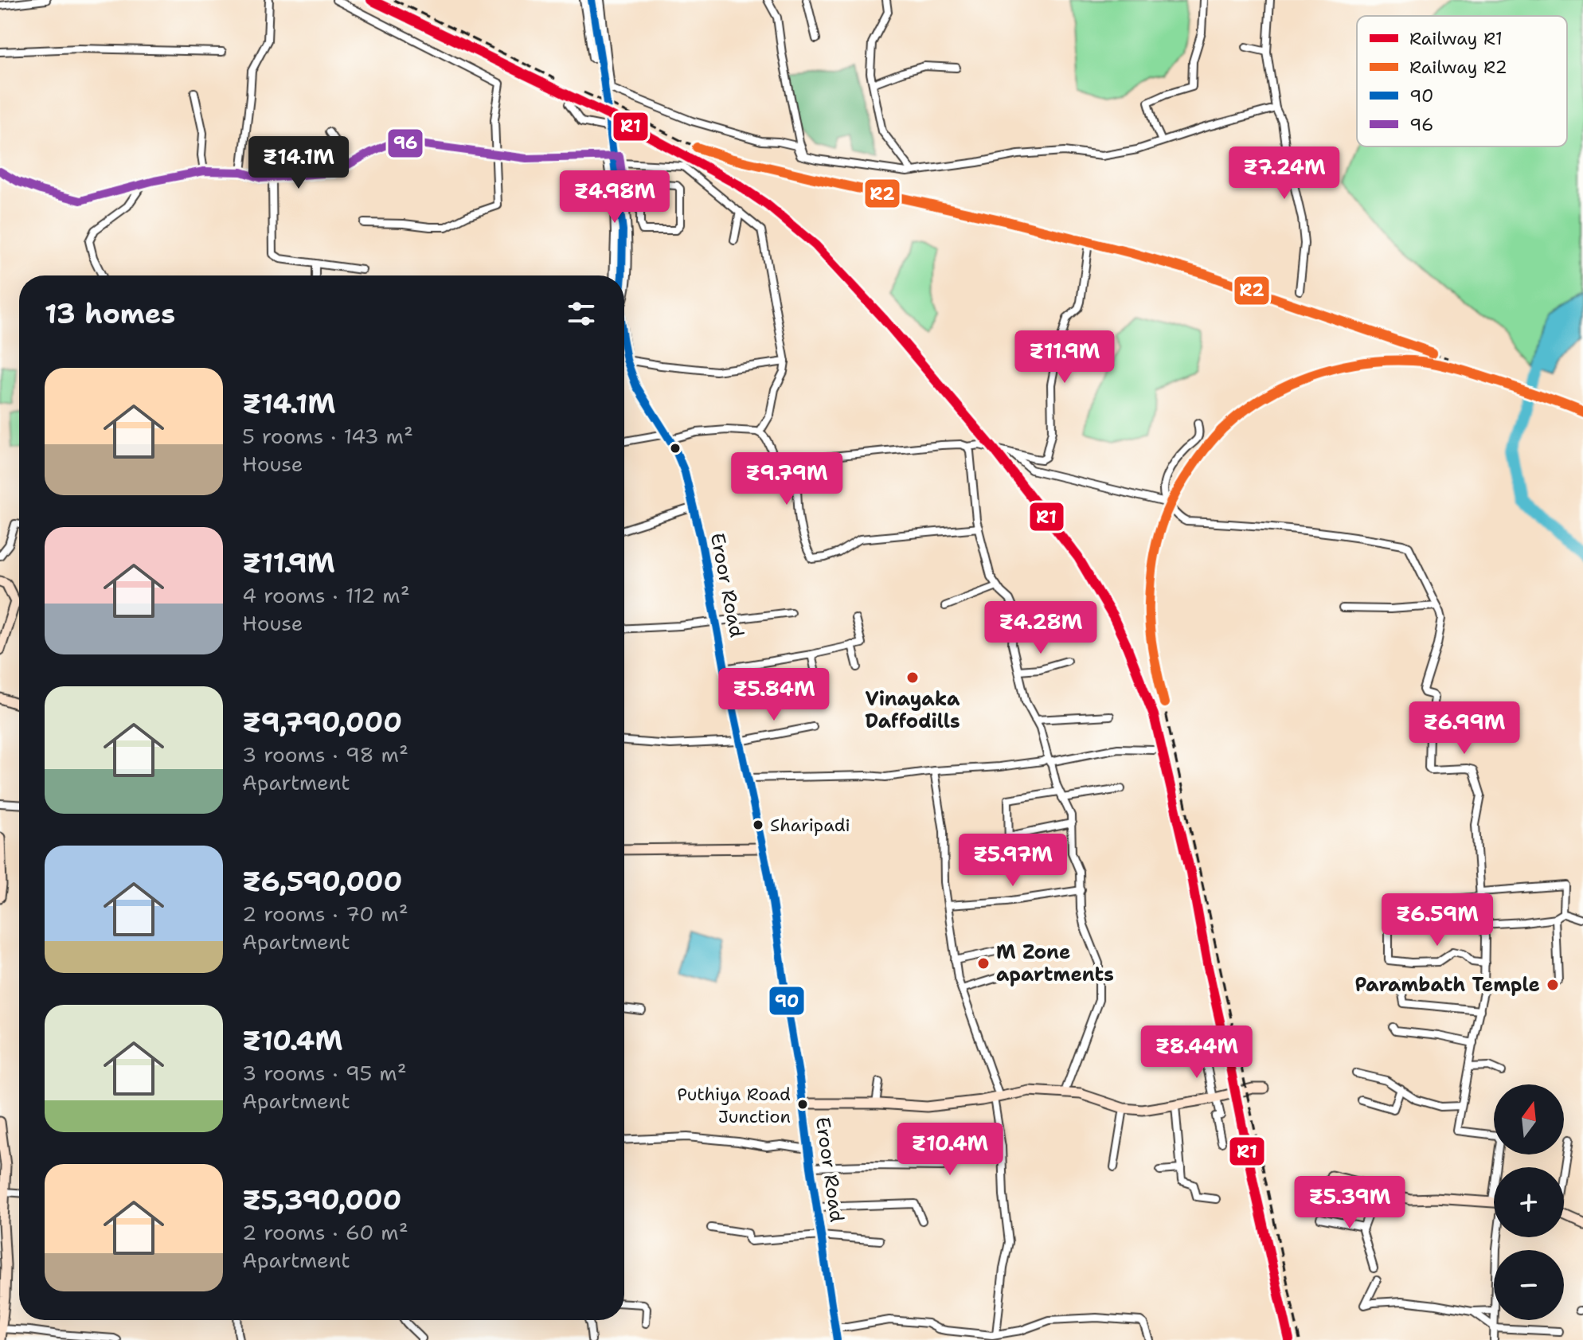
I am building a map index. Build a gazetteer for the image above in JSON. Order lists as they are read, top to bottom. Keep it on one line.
{"streets":{"main road":["Eroor Road"]},"places":["Vinayaka Daffodills","Sharipadi","M Zone apartments","Parambath Temple","Puthiya Road Junction"],"lines":["rail line R1","transit line 90","transit line 96","rail line R2"],"legend":["Railway R1","Railway R2","90","96"],"north":"top","page":{"price":["₹14.1M","₹7.24M","₹4.98M","₹11.9M","₹9.79M","₹4.28M","₹5.84M","₹6.99M","₹5.97M","₹6.59M","₹8.44M","₹10.4M","₹5.39M"],"heading":"13 homes","list":[{"name":"₹14.1M","note":"5 rooms · 143 m² · House"},{"name":"₹11.9M","note":"4 rooms · 112 m² · House"},{"name":"₹9,790,000","note":"3 rooms · 98 m² · Apartment"},{"name":"₹6,590,000","note":"2 rooms · 70 m² · Apartment"},{"name":"₹10.4M","note":"3 rooms · 95 m² · Apartment"},{"name":"₹5,390,000","note":"2 rooms · 60 m² · Apartment"}],"map_buttons":["+","−"]}}
